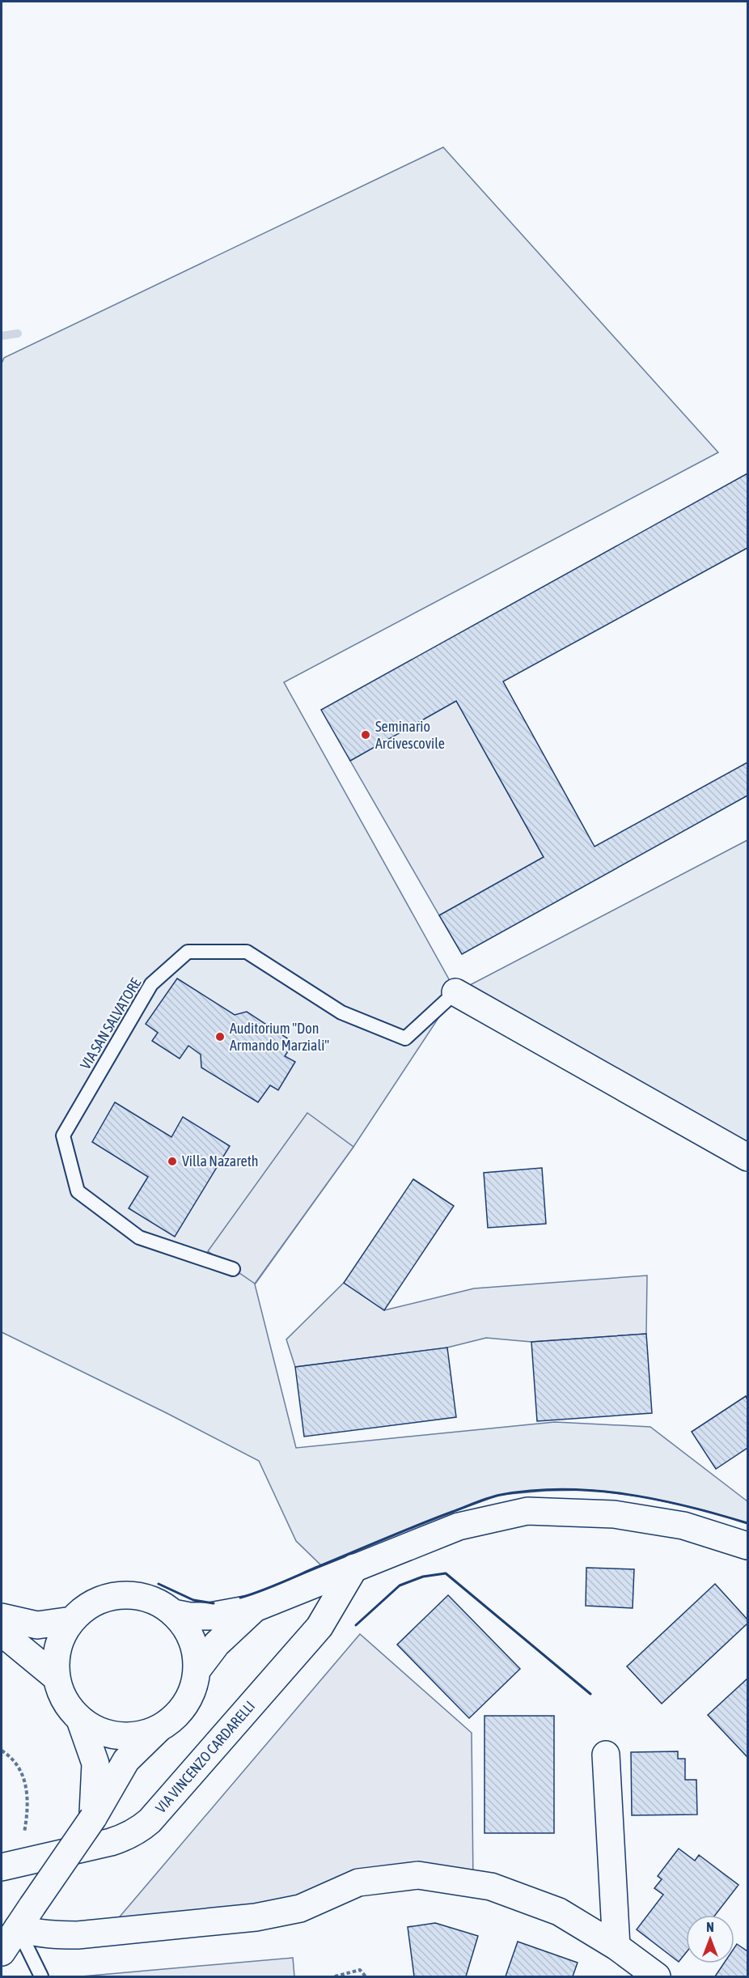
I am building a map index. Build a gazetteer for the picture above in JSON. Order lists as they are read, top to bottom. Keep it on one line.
{"streets":{"street":["VIA VINCENZO CARDARELLI"],"lane":["VIA SAN SALVATORE"]},"places":["Seminario Arcivescovile","Auditorium \"Don Armando Marziali\"","Villa Nazareth"],"north":"top"}
